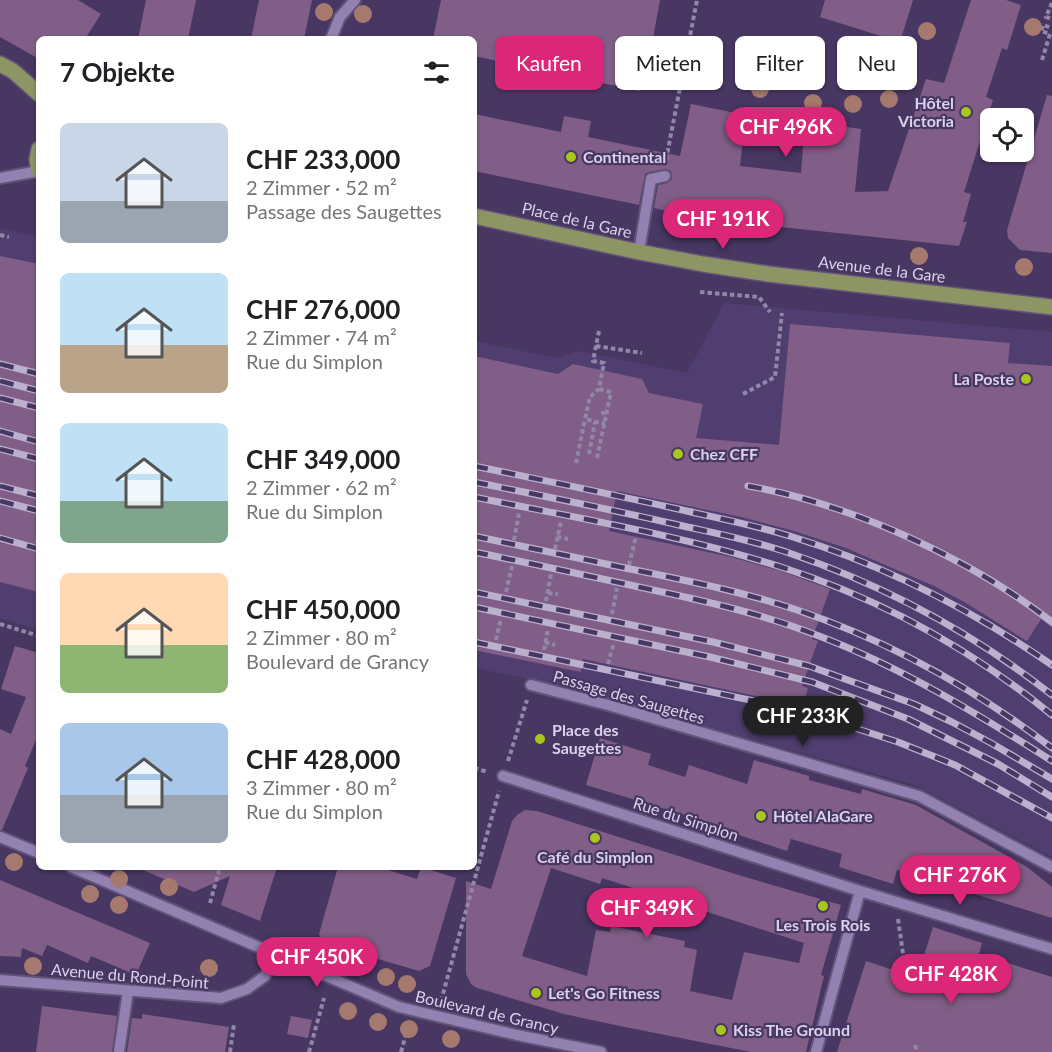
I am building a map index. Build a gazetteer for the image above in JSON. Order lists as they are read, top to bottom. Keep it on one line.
{"streets":{"main road":["Place de la Gare","Avenue de la Gare"],"street":["Passage des Saugettes","Rue du Simplon","Avenue du Rond-Point","Boulevard de Grancy"]},"crossings":[["Place de la Gare","Avenue de la Gare"],["Avenue du Rond-Point","Boulevard de Grancy"]],"places":["Hôtel Victoria","Continental","La Poste","Chez CFF","Place des Saugettes","Hôtel AlaGare","Café du Simplon","Les Trois Rois","Let's Go Fitness","Kiss The Ground"],"page":{"chip":["Kaufen","Mieten","Filter","Neu"],"heading":"7 Objekte","price":["CHF 496K","CHF 191K","CHF 233K","CHF 276K","CHF 349K","CHF 450K","CHF 428K"],"list":[{"name":"CHF 233,000","note":"2 Zimmer · 52 m² · Passage des Saugettes"},{"name":"CHF 276,000","note":"2 Zimmer · 74 m² · Rue du Simplon"},{"name":"CHF 349,000","note":"2 Zimmer · 62 m² · Rue du Simplon"},{"name":"CHF 450,000","note":"2 Zimmer · 80 m² · Boulevard de Grancy"},{"name":"CHF 428,000","note":"3 Zimmer · 80 m² · Rue du Simplon"}]}}
